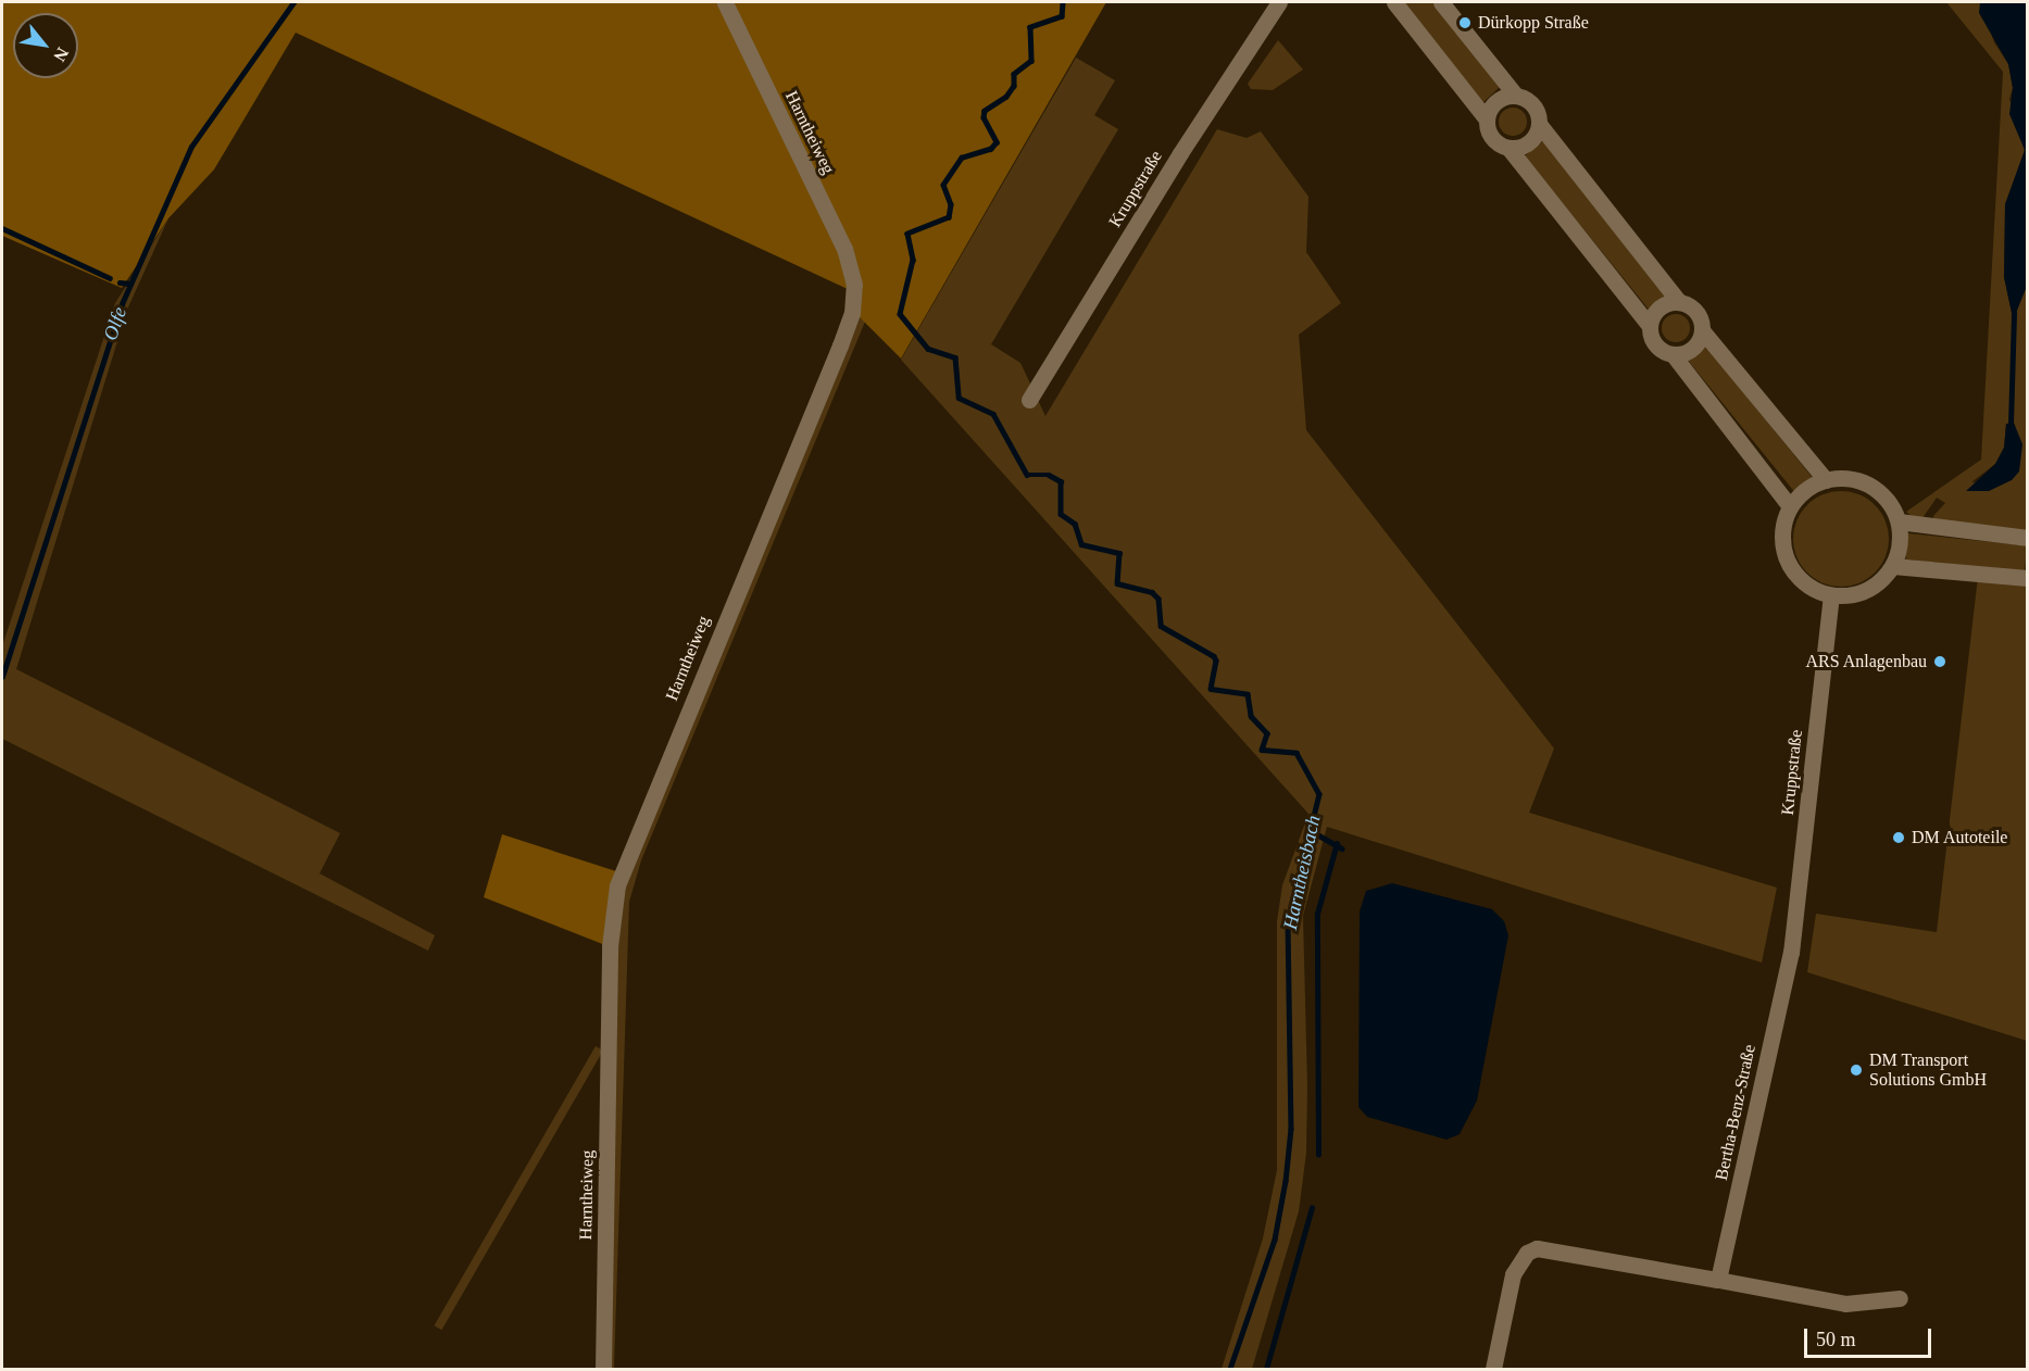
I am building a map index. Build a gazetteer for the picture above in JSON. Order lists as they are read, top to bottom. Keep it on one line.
{"streets":{"street":["Harntheiweg","Kruppstraße","Bertha-Benz-Straße"]},"crossings":[["Kruppstraße","Bertha-Benz-Straße"]],"water":["Olfe","Harntheisbach"],"places":["Dürkopp Straße","ARS Anlagenbau","DM Autoteile","DM Transport Solutions GmbH"],"scale_bar":"50 m","north":"bottom right"}
